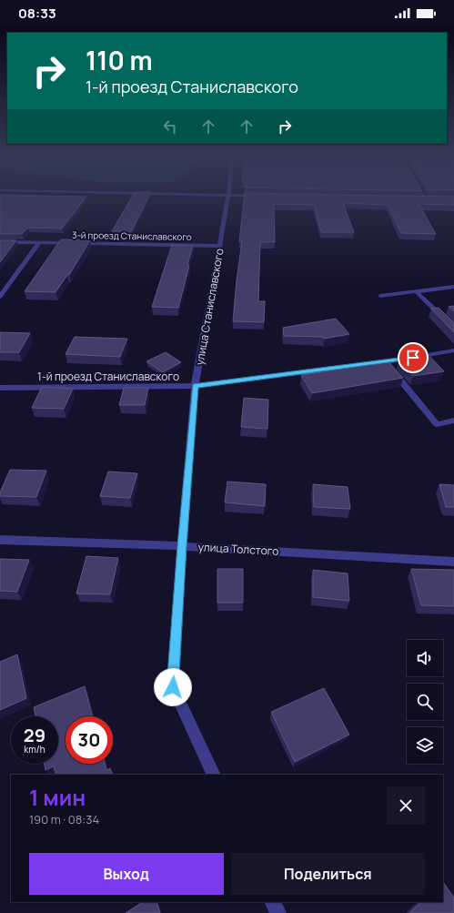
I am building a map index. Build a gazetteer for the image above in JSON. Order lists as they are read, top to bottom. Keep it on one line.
{"streets":{"street":["3-й проезд Станиславского","улица Станиславского","1-й проезд Станиславского","улица Толстого"]},"crossings":[["3-й проезд Станиславского","улица Станиславского"],["улица Станиславского","1-й проезд Станиславского"],["улица Станиславского","улица Толстого"]],"page":{"status":"08:33","turn":["110 m","1-й проезд Станиславского"],"speed":"29 km/h","limit":"30","heading":["1 мин","190 m · 08:34"],"buttons":["Выход","Поделиться"]}}
